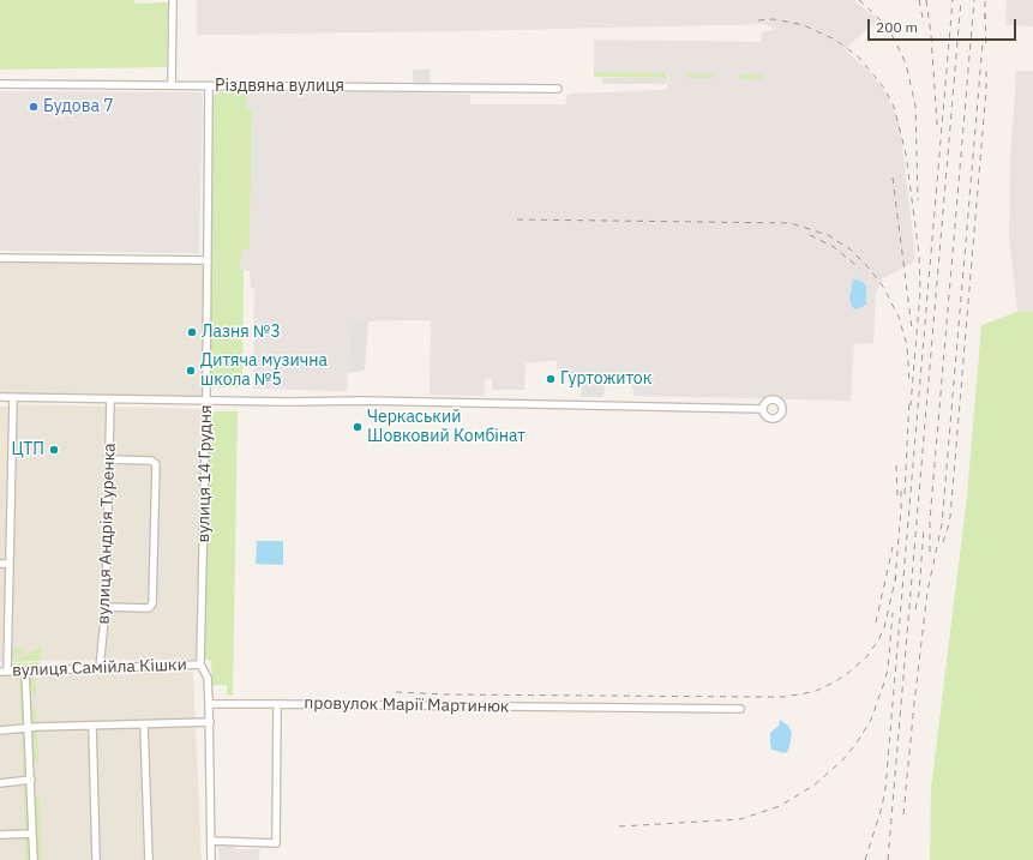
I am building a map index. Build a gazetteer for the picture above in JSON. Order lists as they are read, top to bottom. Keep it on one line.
{"streets":{"street":["Різдвяна вулиця","вулиця 14 Грудня","вулиця Андрія Туренка","вулиця Самійла Кішки","провулок Марії Мартинюк"]},"crossings":[["Різдвяна вулиця","вулиця 14 Грудня"],["вулиця 14 Грудня","вулиця Самійла Кішки"],["вулиця 14 Грудня","провулок Марії Мартинюк"],["вулиця Андрія Туренка","вулиця Самійла Кішки"]],"places":["Будова 7","Лазня №3","Дитяча музична школа №5","Гуртожиток","Черкаський Шовковий Комбінат","ЦТП"],"scale_bar":"200 m"}
